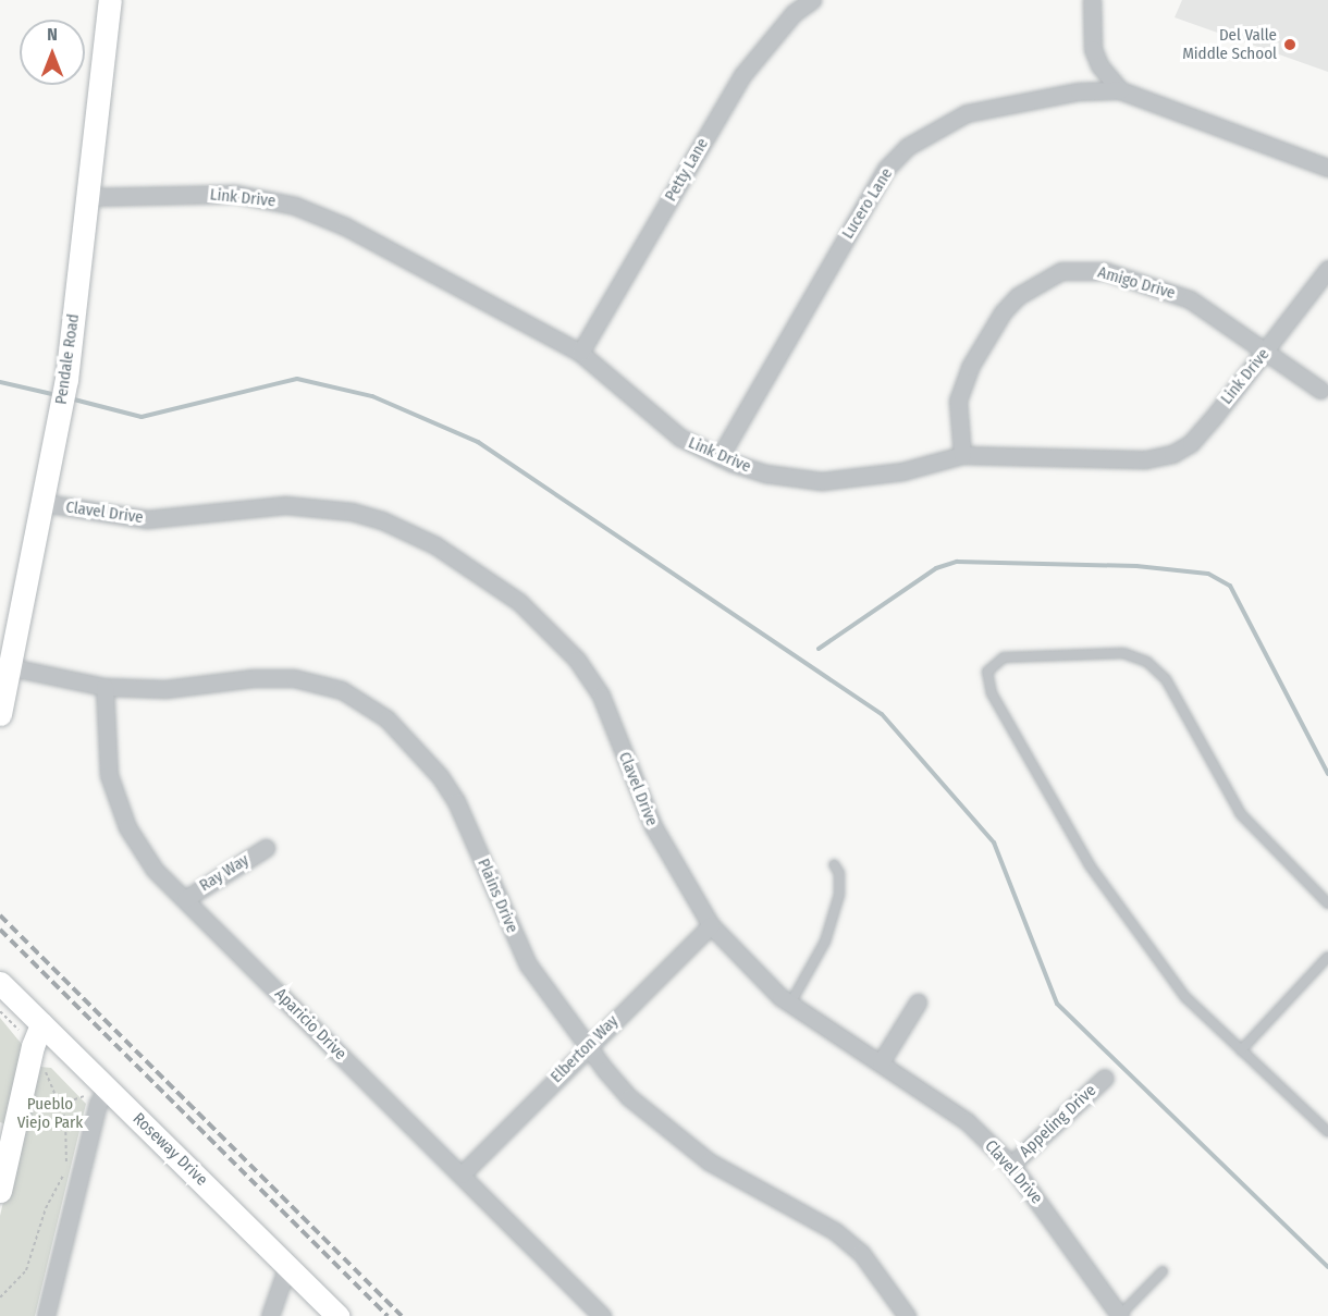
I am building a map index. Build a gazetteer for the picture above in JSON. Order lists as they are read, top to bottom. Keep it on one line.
{"streets":{"street":["Petty Lane","Link Drive","Lucero Lane","Amigo Drive","Pendale Road","Clavel Drive","Ray Way","Plains Drive","Aparicio Drive","Elberton Way","Appeling Drive","Roseway Drive"]},"crossings":[["Petty Lane","Link Drive"],["Link Drive","Lucero Lane"],["Link Drive","Amigo Drive"],["Link Drive","Pendale Road"],["Pendale Road","Clavel Drive"],["Pendale Road","Plains Drive"],["Clavel Drive","Elberton Way"],["Clavel Drive","Appeling Drive"],["Ray Way","Aparicio Drive"],["Plains Drive","Aparicio Drive"],["Plains Drive","Elberton Way"],["Aparicio Drive","Elberton Way"]],"parks":["Pueblo Viejo Park"],"places":["Del Valle Middle School"],"north":"top"}
